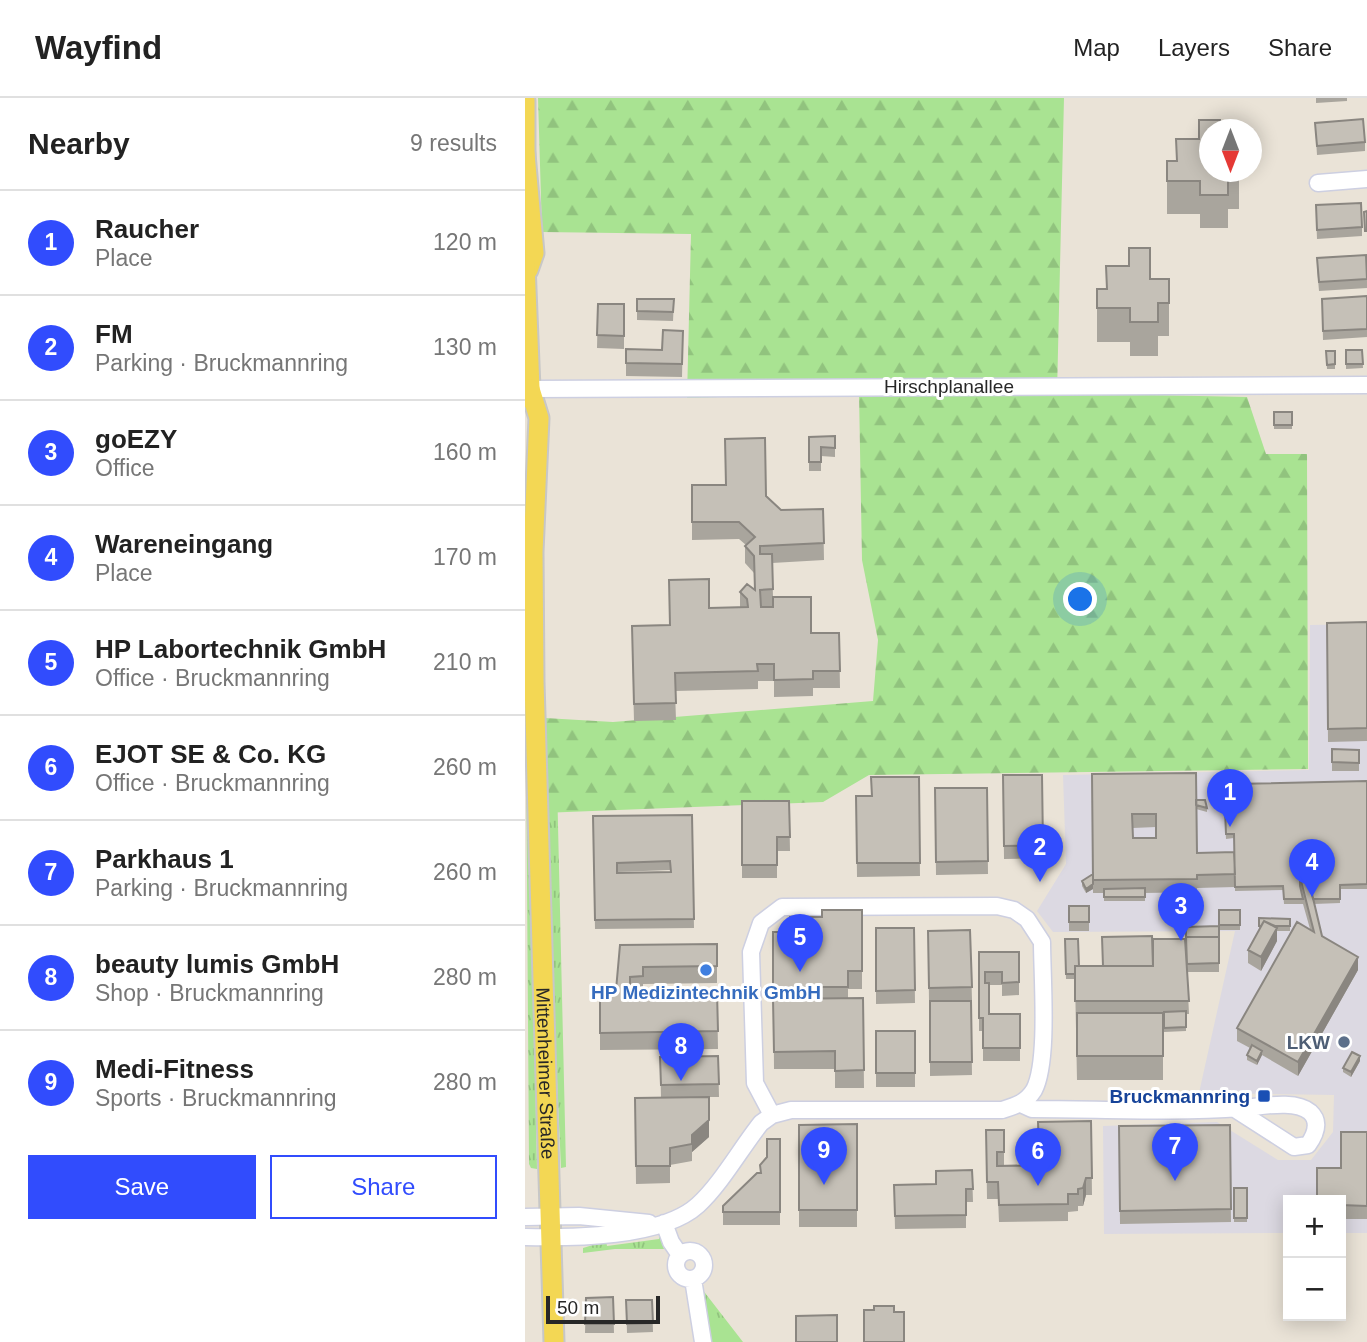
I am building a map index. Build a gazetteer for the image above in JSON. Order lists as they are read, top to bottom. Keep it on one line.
{"streets":{"main road":["Mittenheimer Straße"],"street":["Hirschplanallee"]},"crossings":[["Hirschplanallee","Mittenheimer Straße"]],"places":{"other":["HP Medizintechnik GmbH","LKW"],"transit":["Bruckmannring"]},"scale_bar":"50 m","north":"bottom","page":{"header":"Wayfind","nav":["Map","Layers","Share"],"heading":["Nearby","9 results"],"list":[{"mark":"1","name":"Raucher","note":"Place","value":"120 m"},{"mark":"2","name":"FM","note":"Parking · Bruckmannring","value":"130 m"},{"mark":"3","name":"goEZY","note":"Office","value":"160 m"},{"mark":"4","name":"Wareneingang","note":"Place","value":"170 m"},{"mark":"5","name":"HP Labortechnik GmbH","note":"Office · Bruckmannring","value":"210 m"},{"mark":"6","name":"EJOT SE & Co. KG","note":"Office · Bruckmannring","value":"260 m"},{"mark":"7","name":"Parkhaus 1","note":"Parking · Bruckmannring","value":"260 m"},{"mark":"8","name":"beauty lumis GmbH","note":"Shop · Bruckmannring","value":"280 m"},{"mark":"9","name":"Medi-Fitness","note":"Sports · Bruckmannring","value":"280 m"}],"pins":["1","2","4","3","5","8","7","9","6"],"buttons":["Save","Share"],"map_buttons":["+","−"],"scale":"50 m"}}
